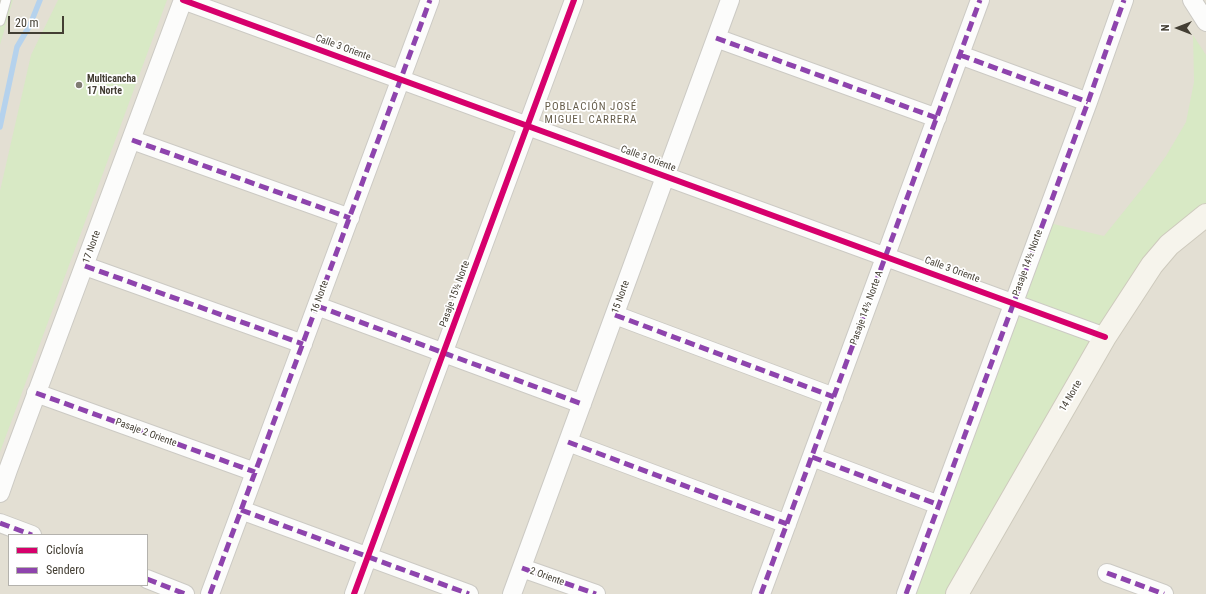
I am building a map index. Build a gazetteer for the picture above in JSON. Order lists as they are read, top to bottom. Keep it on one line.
{"streets":{"street":["Calle 3 Oriente","17 Norte","Pasaje 14½ Norte","Pasaje 15½ Norte","16 Norte","15 Norte","Pasaje 14½ Norte A","14 Norte","Pasaje 2 Oriente","2 Oriente"]},"crossings":[["Calle 3 Oriente","17 Norte"],["Calle 3 Oriente","Pasaje 14½ Norte"],["Calle 3 Oriente","Pasaje 15½ Norte"],["Calle 3 Oriente","16 Norte"],["Calle 3 Oriente","15 Norte"],["Calle 3 Oriente","Pasaje 14½ Norte A"],["Calle 3 Oriente","14 Norte"],["17 Norte","Pasaje 2 Oriente"],["16 Norte","Pasaje 2 Oriente"],["15 Norte","2 Oriente"]],"districts":["POBLACIÓN JOSÉ MIGUEL CARRERA"],"places":["Multicancha 17 Norte"],"legend":["Ciclovía","Sendero"],"scale_bar":"20 m","north":"left"}
